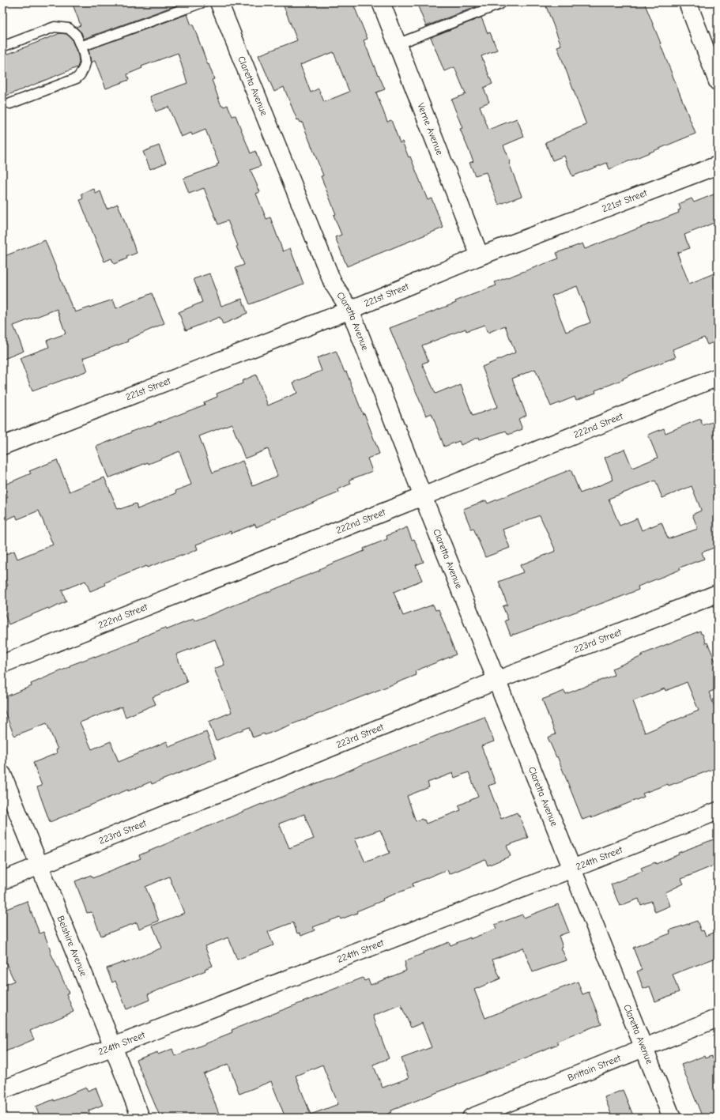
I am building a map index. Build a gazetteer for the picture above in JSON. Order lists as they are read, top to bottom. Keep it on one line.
{"streets":{"street":["Claretta Avenue","Verne Avenue","221st Street","222nd Street","223rd Street","224th Street","Belshire Avenue","Brittain Street"]},"crossings":[["Claretta Avenue","221st Street"],["Claretta Avenue","222nd Street"],["Claretta Avenue","223rd Street"],["Claretta Avenue","224th Street"],["Claretta Avenue","Brittain Street"],["Verne Avenue","221st Street"],["223rd Street","Belshire Avenue"],["224th Street","Belshire Avenue"]]}
